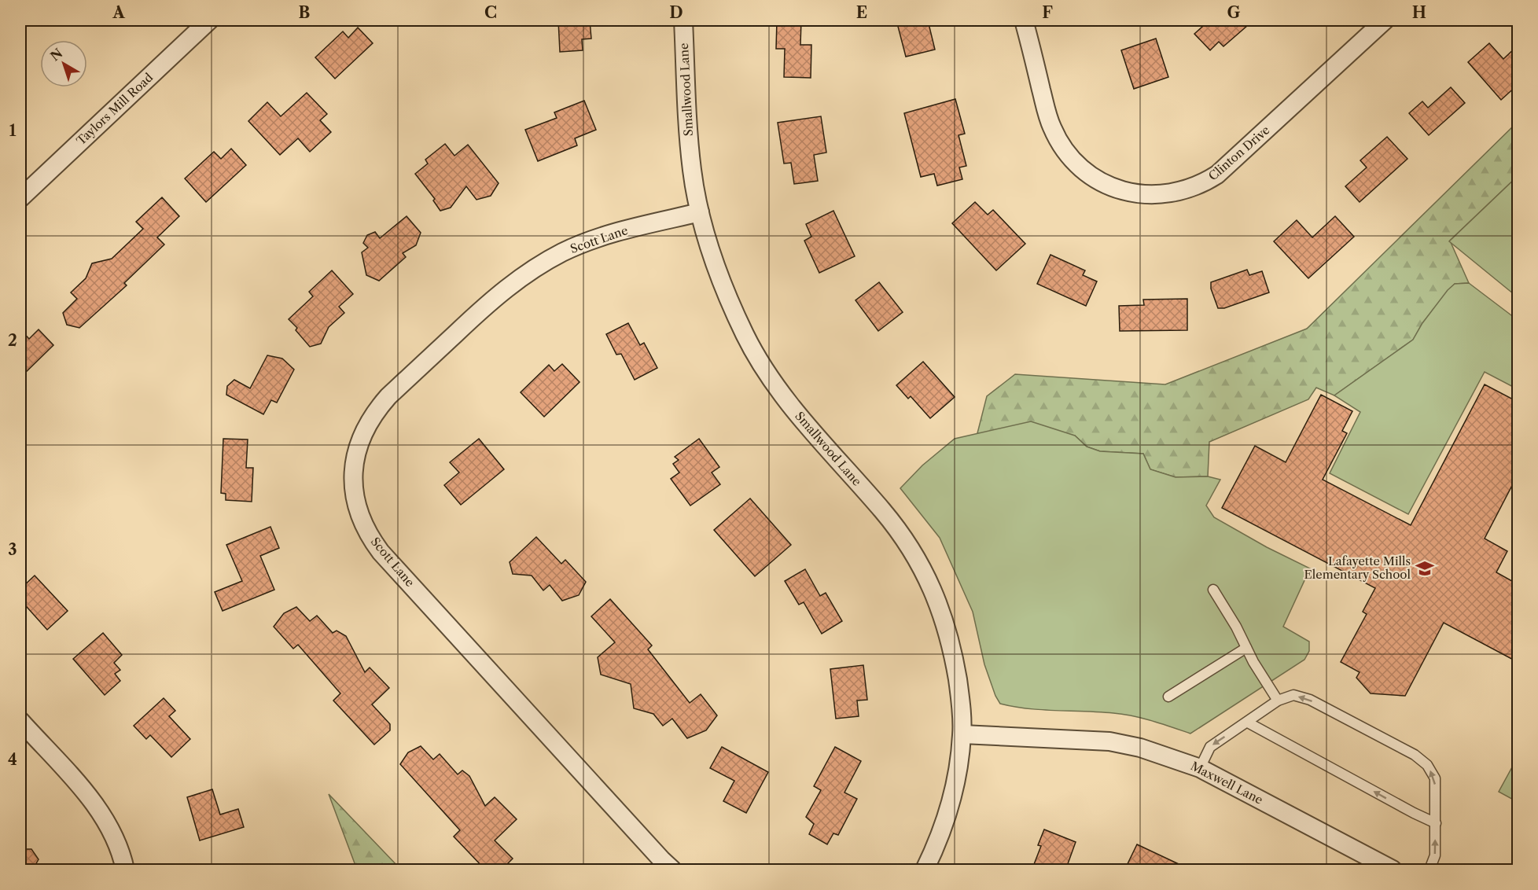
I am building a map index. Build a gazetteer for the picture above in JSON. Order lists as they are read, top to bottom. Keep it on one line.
{"streets":{"street":["Smallwood Lane","Taylors Mill Road","Clinton Drive","Scott Lane","Maxwell Lane"]},"crossings":[["Smallwood Lane","Scott Lane"],["Smallwood Lane","Maxwell Lane"]],"places":{"school or university":["Lafayette Mills Elementary School"]},"north":"top left","grid":{"columns":["A","B","C","D","E","F","G","H"],"rows":["1","2","3","4"]}}
